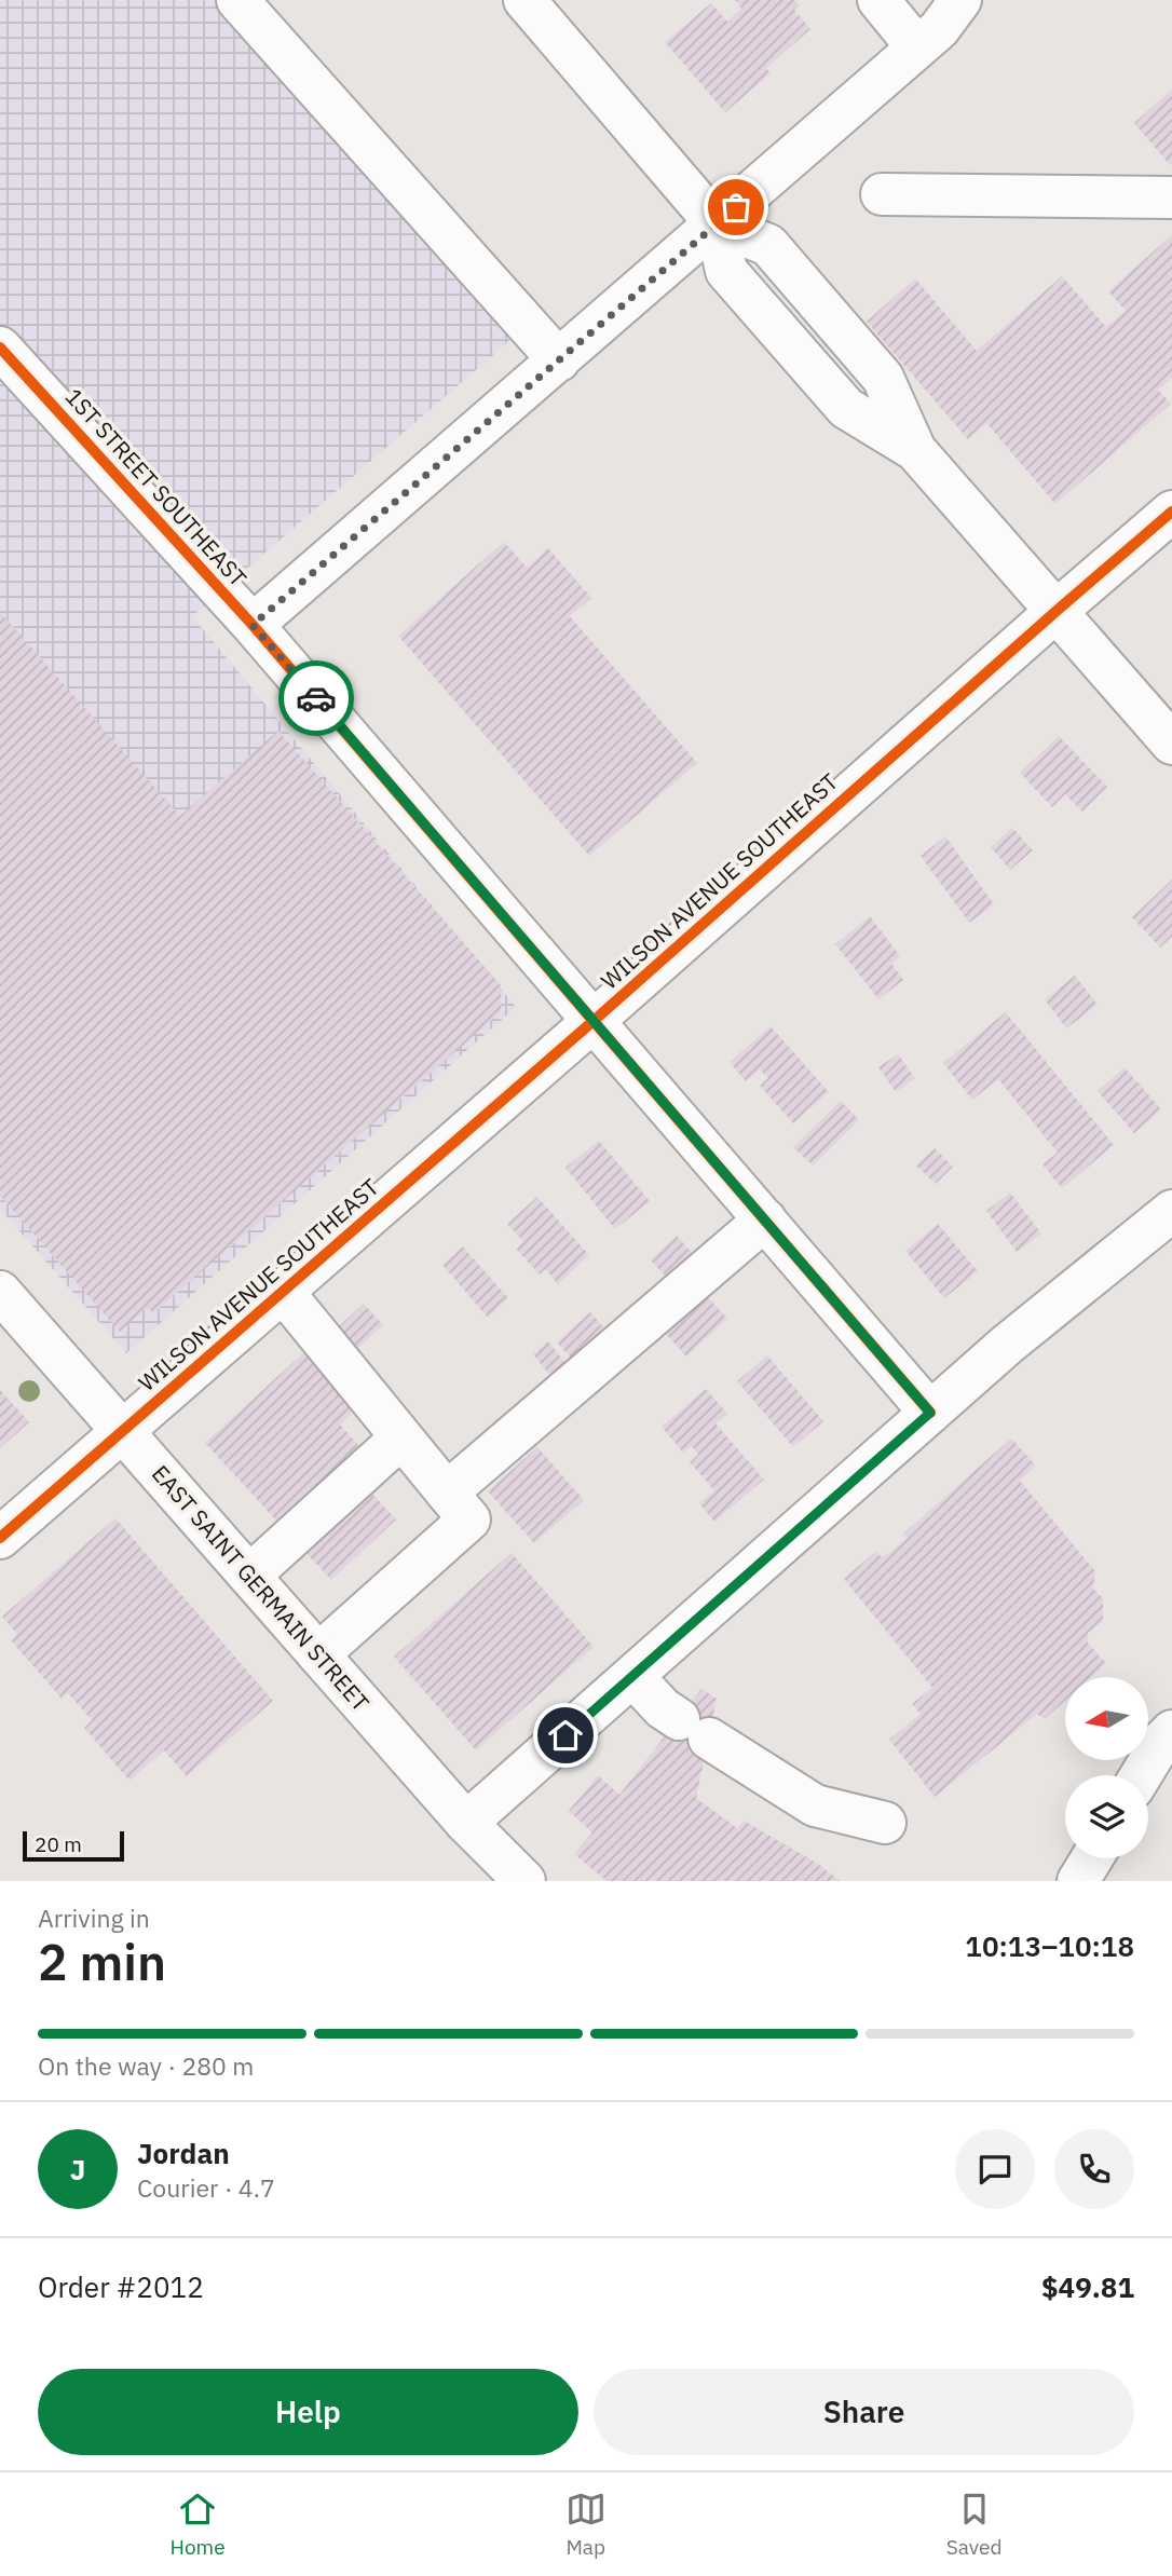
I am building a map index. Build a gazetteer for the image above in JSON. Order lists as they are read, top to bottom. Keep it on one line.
{"streets":{"street":["1ST STREET SOUTHEAST","WILSON AVENUE SOUTHEAST","EAST SAINT GERMAIN STREET"]},"crossings":[["1ST STREET SOUTHEAST","WILSON AVENUE SOUTHEAST"],["WILSON AVENUE SOUTHEAST","EAST SAINT GERMAIN STREET"]],"scale_bar":"20 m","north":"left","page":{"scale":"20 m","heading":["2 min","Arriving in","10:13–10:18"],"panel":["Jordan","Courier · 4.7","Order #2012","$49.81"],"bar":"On the way · 280 m","round":"J","buttons":["Help","Share"],"tabs":["Home","Map","Saved"]}}
